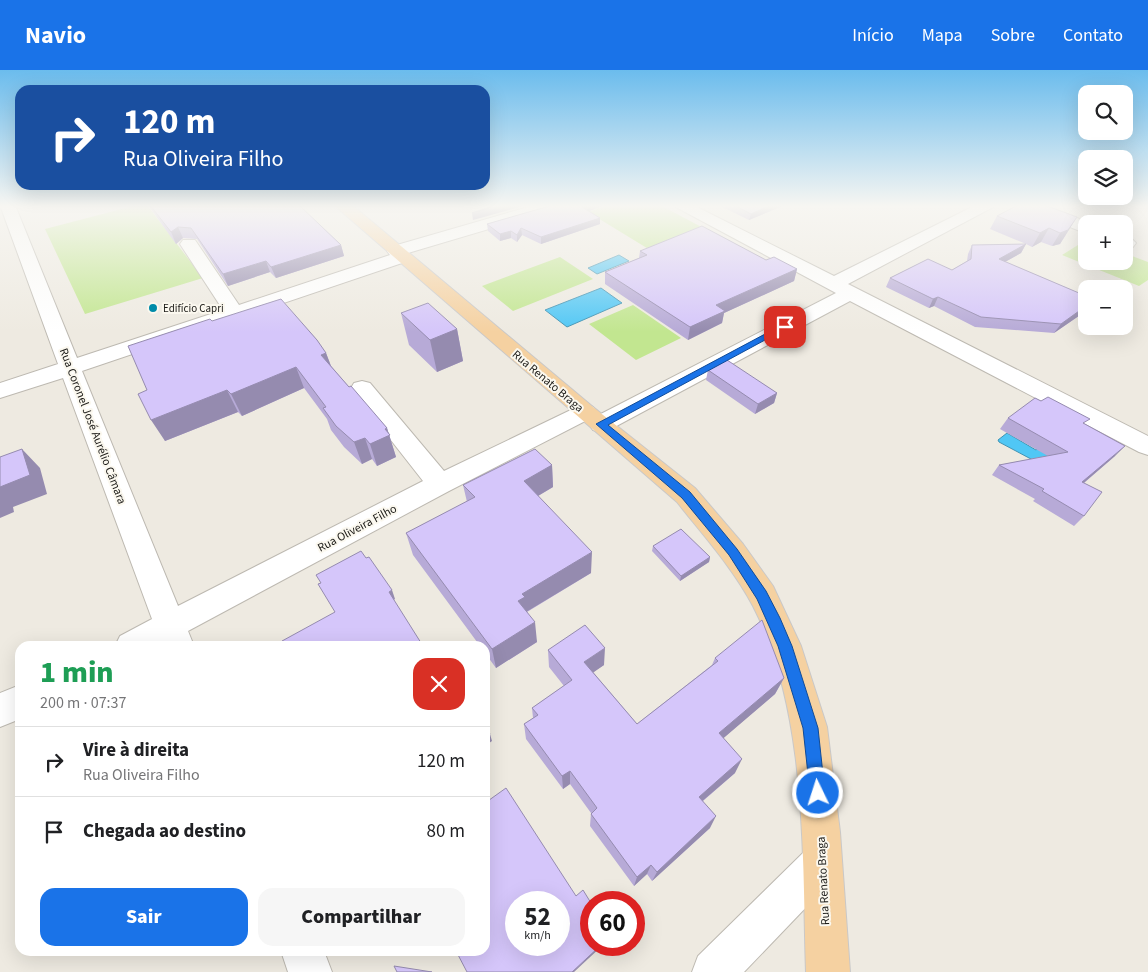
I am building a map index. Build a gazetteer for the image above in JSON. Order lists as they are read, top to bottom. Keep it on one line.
{"streets":{"main road":["Rua Renato Braga"],"street":["Rua Coronel José Aurélio Câmara","Rua Oliveira Filho"]},"crossings":[["Rua Renato Braga","Rua Oliveira Filho"],["Rua Coronel José Aurélio Câmara","Rua Oliveira Filho"]],"places":["Edifício Capri"],"page":{"header":"Navio","nav":["Início","Mapa","Sobre","Contato"],"map_buttons":["+","−"],"turn":["120 m","Rua Oliveira Filho"],"heading":["1 min","200 m · 07:37"],"list":[{"name":"Vire à direita","note":"Rua Oliveira Filho","value":"120 m"},{"name":"Chegada ao destino","value":"80 m"}],"buttons":["Sair","Compartilhar"],"speed":"52 km/h","limit":"60"}}
